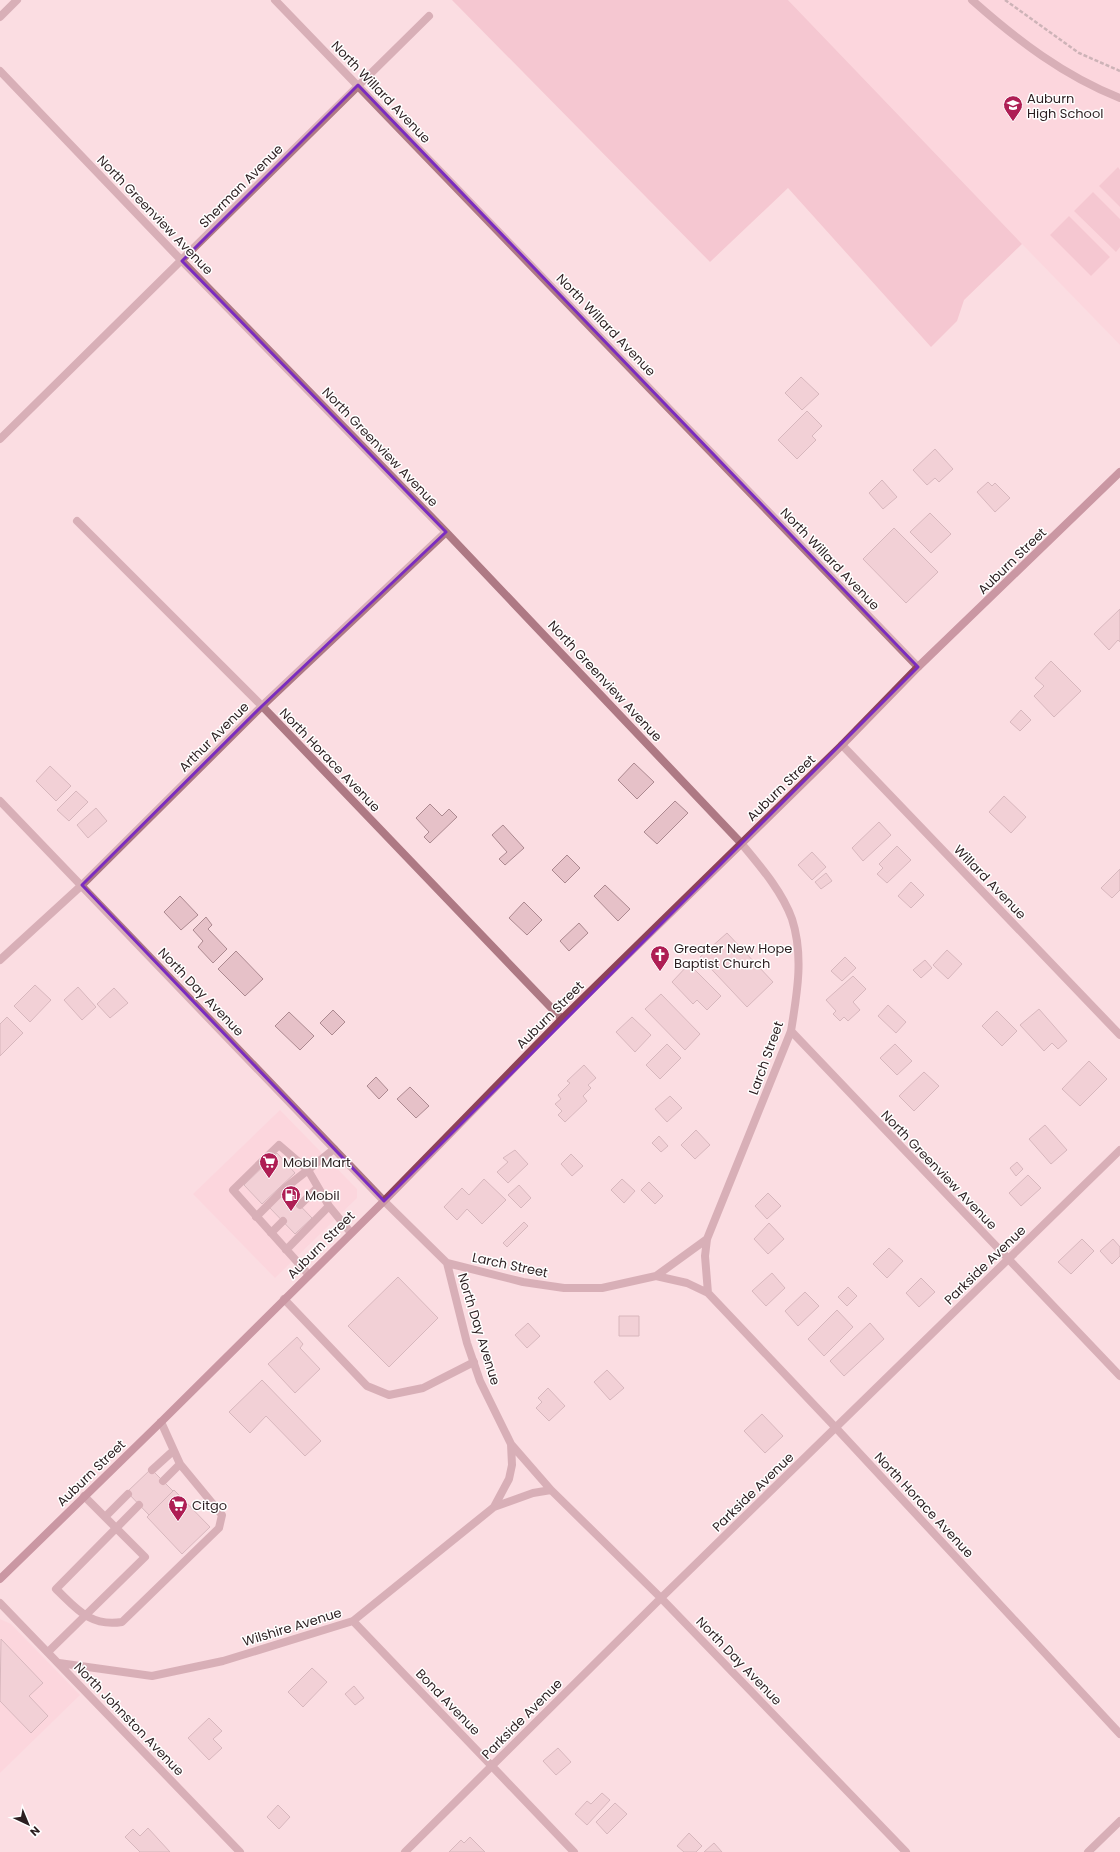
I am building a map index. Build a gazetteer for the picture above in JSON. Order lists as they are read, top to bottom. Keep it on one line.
{"streets":{"main road":["Auburn Street"],"street":["North Willard Avenue","Sherman Avenue","North Greenview Avenue","Arthur Avenue","North Horace Avenue","Willard Avenue","North Day Avenue","Larch Street","Parkside Avenue","Wilshire Avenue","Bond Avenue","North Johnston Avenue"]},"crossings":[["North Willard Avenue","Sherman Avenue"],["North Willard Avenue","Auburn Street"],["Sherman Avenue","North Greenview Avenue"],["North Greenview Avenue","Auburn Street"],["North Greenview Avenue","Arthur Avenue"],["North Greenview Avenue","Larch Street"],["North Greenview Avenue","Parkside Avenue"],["Auburn Street","North Horace Avenue"],["Auburn Street","Willard Avenue"],["Auburn Street","North Day Avenue"],["Auburn Street","Larch Street"],["Arthur Avenue","North Horace Avenue"],["Arthur Avenue","North Day Avenue"],["North Horace Avenue","Larch Street"],["North Horace Avenue","Parkside Avenue"],["North Day Avenue","Larch Street"],["North Day Avenue","Parkside Avenue"],["North Day Avenue","Wilshire Avenue"],["Parkside Avenue","Bond Avenue"],["Wilshire Avenue","Bond Avenue"],["Wilshire Avenue","North Johnston Avenue"]],"places":{"school or university":["Auburn High School"],"church":["Greater New Hope Baptist Church"],"supermarket":["Mobil Mart","Citgo"],"fuel station":["Mobil"]},"north":"bottom right"}
